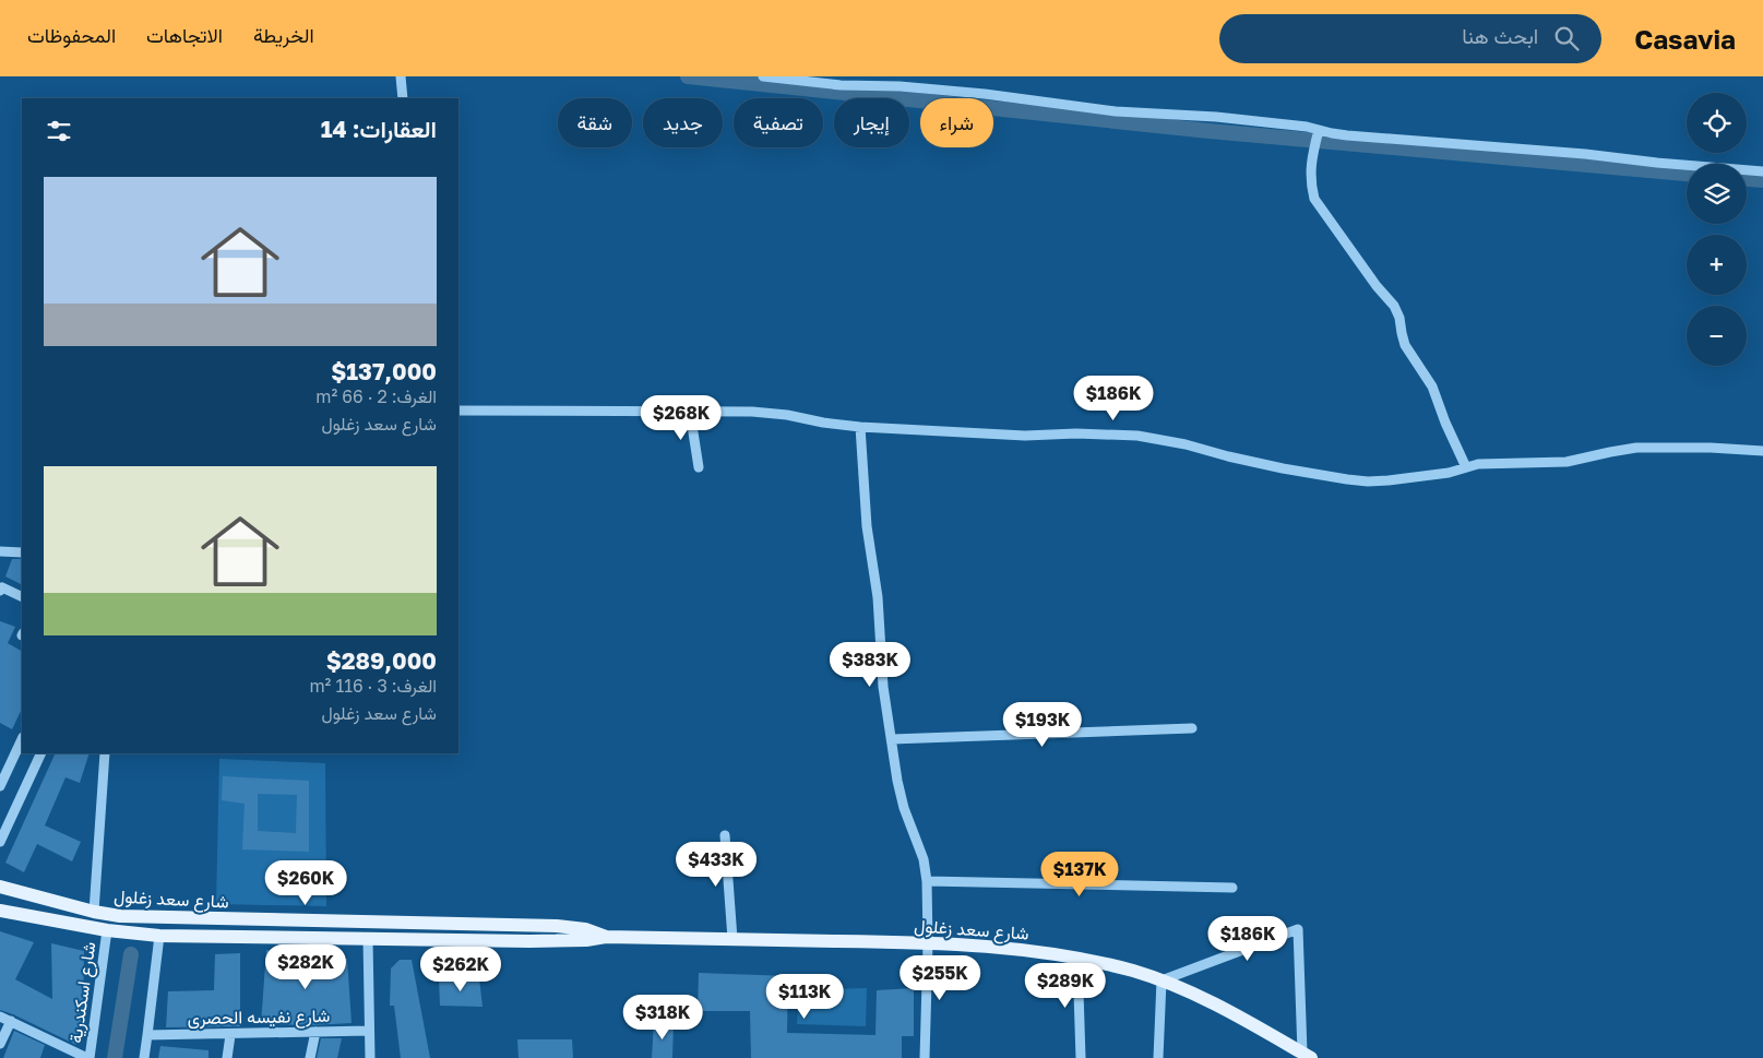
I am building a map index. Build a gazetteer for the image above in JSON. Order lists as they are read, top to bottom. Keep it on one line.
{"streets":{"main road":["شارع سعد زغلول"],"street":["شارع اسكندرية","شارع نفيسه الحصرى"]},"crossings":[["شارع سعد زغلول","شارع اسكندرية"]],"page":{"header":"Casavia","search":"ابحث هنا","nav":["الخريطة","الاتجاهات","المحفوظات"],"map_buttons":["+","−"],"chip":["شراء","إيجار","تصفية","جديد","شقة"],"heading":"العقارات: 14","list":[{"name":"$137,000","note":"الغرف: 2 · 66 m² · شارع سعد زغلول"},{"name":"$289,000","note":"الغرف: 3 · 116 m² · شارع سعد زغلول"}],"price":["$186K","$268K","$383K","$193K","$433K","$137K","$260K","$186K","$282K","$262K","$255K","$289K","$113K","$318K"]}}
